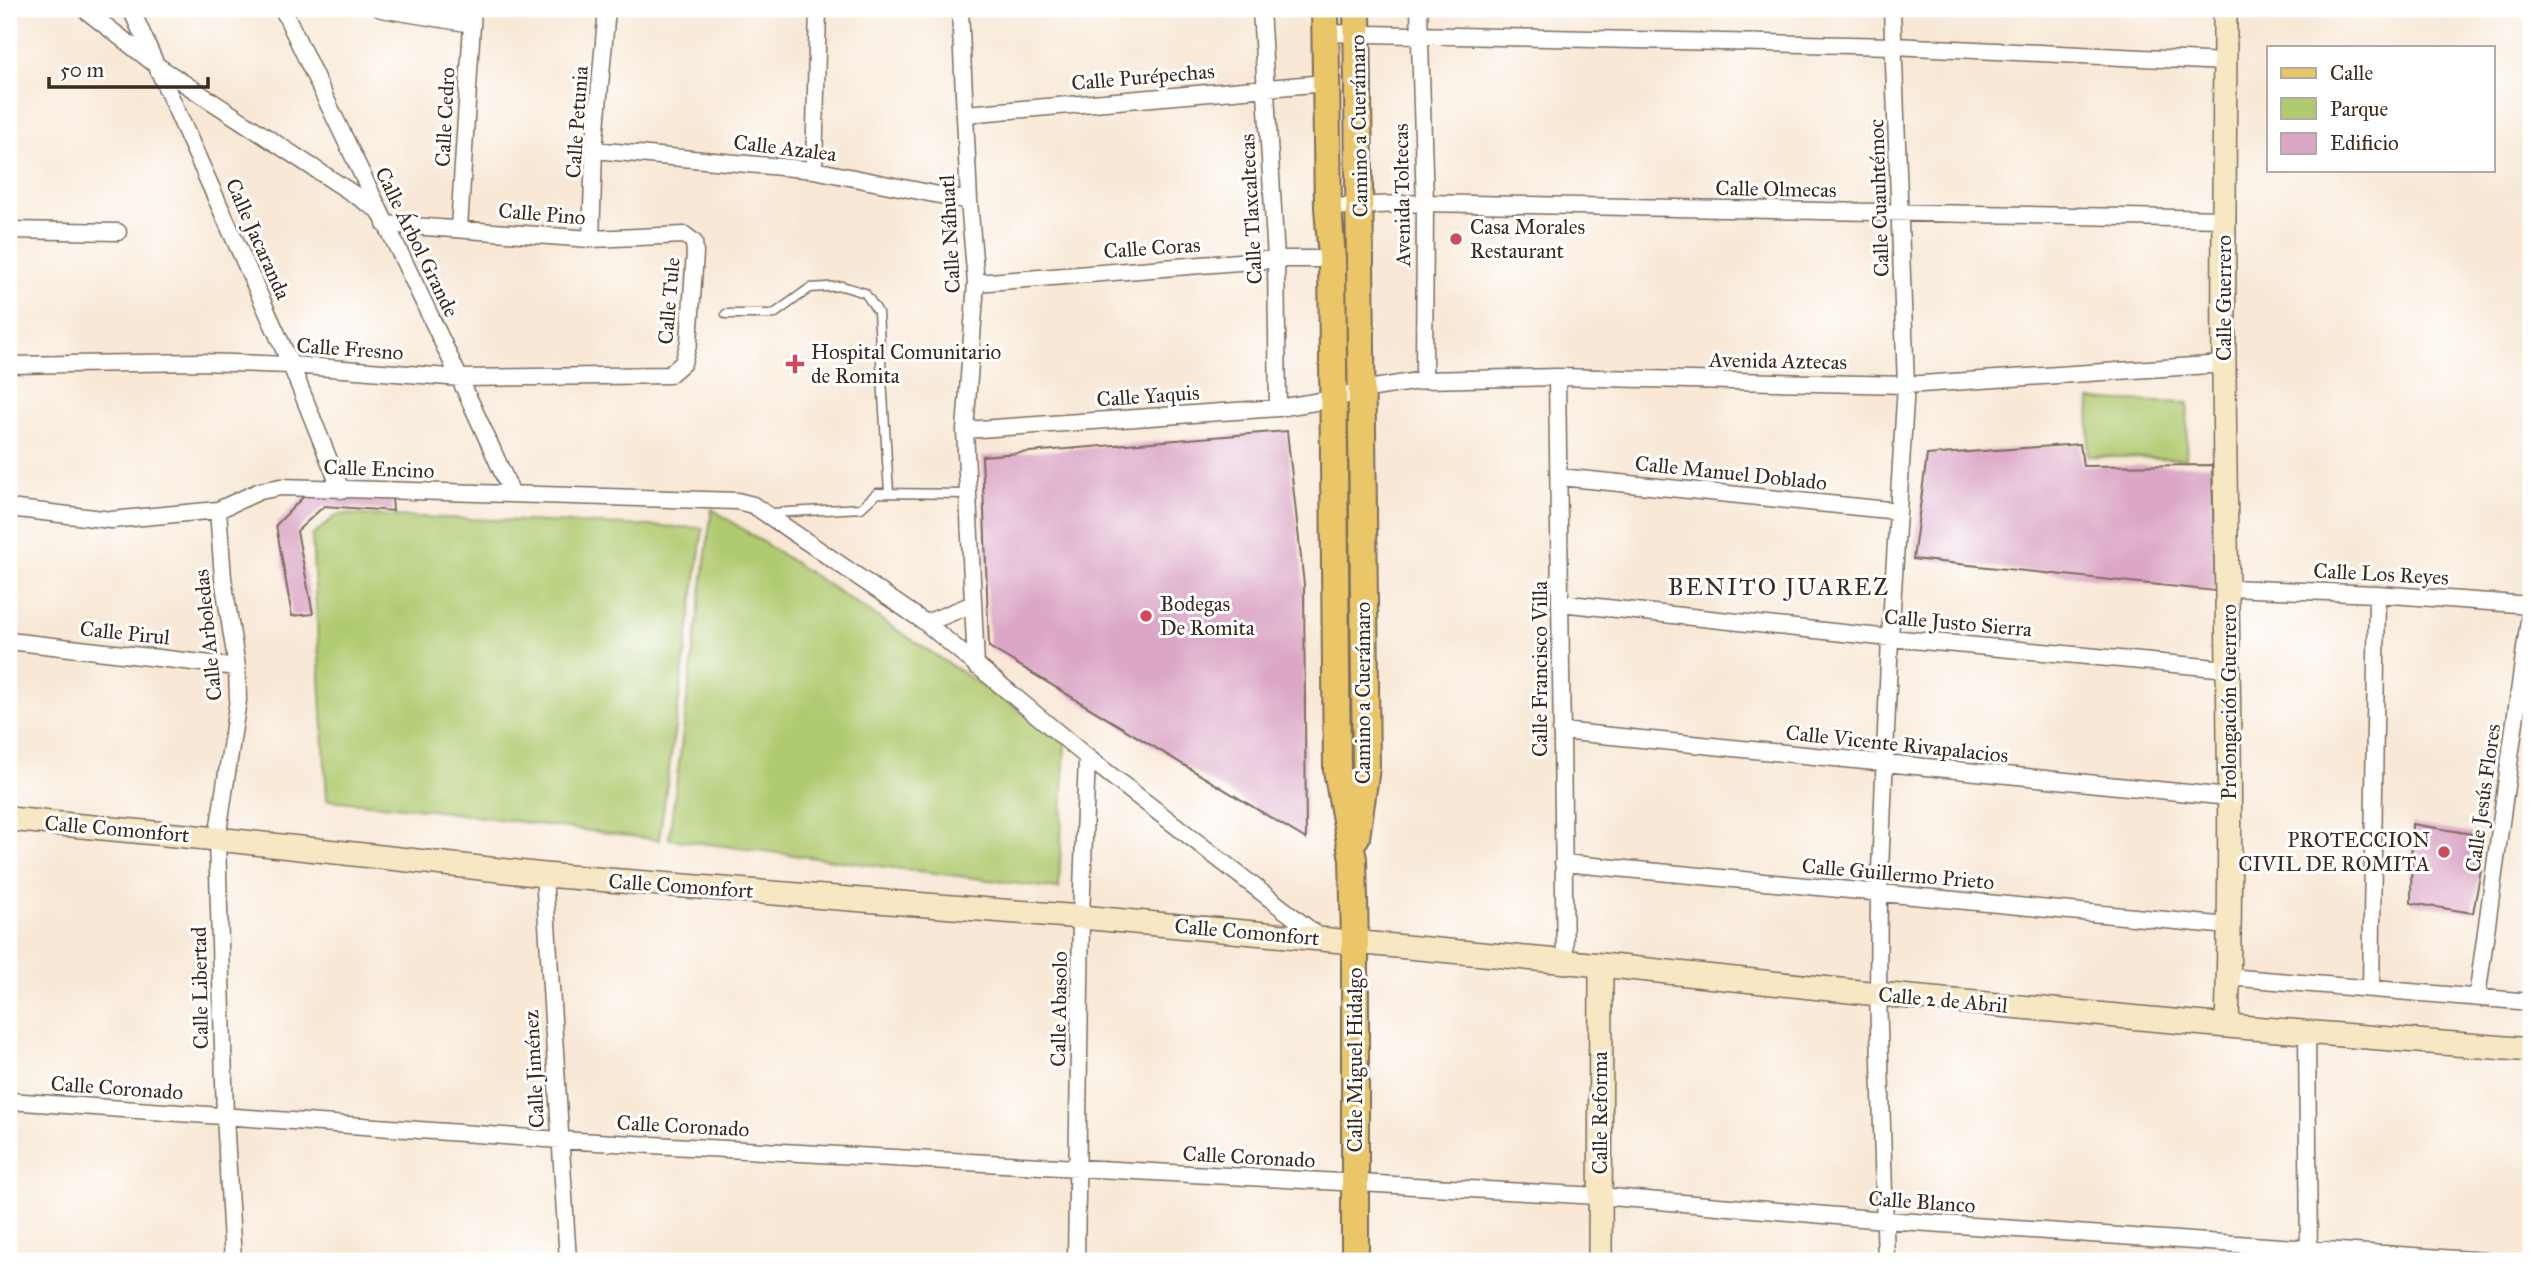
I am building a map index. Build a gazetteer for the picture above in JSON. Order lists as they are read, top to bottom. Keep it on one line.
{"streets":{"main road":["Camino a Cuerámaro","Calle Miguel Hidalgo"],"street":["Calle Purépechas","Calle Cedro","Calle Petunia","Calle Azalea","Calle Olmecas","Avenida Toltecas","Calle Cuauhtémoc","Calle Tlaxcaltecas","Calle Pino","Calle Náhuatl","Calle Jacaranda","Calle Árbol Grande","Calle Coras","Calle Guerrero","Calle Tule","Calle Fresno","Avenida Aztecas","Calle Yaquis","Calle Encino","Calle Manuel Doblado","Calle Los Reyes","Calle Justo Sierra","Calle Pirul","Calle Arboledas","Calle Francisco Villa","Prolongación Guerrero","Calle Vicente Rivapalacios","Calle Jesús Flores","Calle Comonfort","Calle Guillermo Prieto","Calle Libertad","Calle 2 de Abril","Calle Abasolo","Calle Jiménez","Calle Coronado","Calle Reforma","Calle Blanco"]},"crossings":[["Calle Purépechas","Camino a Cuerámaro"],["Calle Purépechas","Calle Tlaxcaltecas"],["Calle Purépechas","Calle Náhuatl"],["Calle Cedro","Calle Pino"],["Calle Petunia","Calle Azalea"],["Calle Petunia","Calle Pino"],["Camino a Cuerámaro","Calle Olmecas"],["Camino a Cuerámaro","Calle Coras"],["Camino a Cuerámaro","Avenida Aztecas"],["Camino a Cuerámaro","Calle Yaquis"],["Camino a Cuerámaro","Calle Miguel Hidalgo"],["Calle Azalea","Calle Náhuatl"],["Calle Olmecas","Avenida Toltecas"],["Calle Olmecas","Calle Cuauhtémoc"],["Calle Olmecas","Calle Guerrero"],["Avenida Toltecas","Avenida Aztecas"],["Calle Cuauhtémoc","Avenida Aztecas"],["Calle Cuauhtémoc","Calle Manuel Doblado"],["Calle Cuauhtémoc","Calle Justo Sierra"],["Calle Cuauhtémoc","Calle Vicente Rivapalacios"],["Calle Cuauhtémoc","Calle Guillermo Prieto"],["Calle Cuauhtémoc","Calle 2 de Abril"],["Calle Cuauhtémoc","Calle Blanco"],["Calle Tlaxcaltecas","Calle Coras"],["Calle Tlaxcaltecas","Calle Yaquis"],["Calle Pino","Calle Árbol Grande"],["Calle Pino","Calle Tule"],["Calle Náhuatl","Calle Coras"],["Calle Náhuatl","Calle Yaquis"],["Calle Náhuatl","Calle Encino"],["Calle Jacaranda","Calle Fresno"],["Calle Jacaranda","Calle Encino"],["Calle Árbol Grande","Calle Fresno"],["Calle Árbol Grande","Calle Encino"],["Calle Guerrero","Avenida Aztecas"],["Calle Guerrero","Calle Los Reyes"],["Calle Guerrero","Prolongación Guerrero"],["Calle Tule","Calle Fresno"],["Avenida Aztecas","Calle Yaquis"],["Avenida Aztecas","Calle Francisco Villa"],["Calle Encino","Calle Arboledas"],["Calle Manuel Doblado","Calle Francisco Villa"],["Calle Los Reyes","Prolongación Guerrero"],["Calle Los Reyes","Calle Jesús Flores"],["Calle Justo Sierra","Calle Francisco Villa"],["Calle Justo Sierra","Prolongación Guerrero"],["Calle Pirul","Calle Arboledas"],["Calle Arboledas","Calle Comonfort"],["Calle Arboledas","Calle Libertad"],["Calle Francisco Villa","Calle Vicente Rivapalacios"],["Calle Francisco Villa","Calle Guillermo Prieto"],["Calle Francisco Villa","Calle 2 de Abril"],["Prolongación Guerrero","Calle Vicente Rivapalacios"],["Prolongación Guerrero","Calle Guillermo Prieto"],["Prolongación Guerrero","Calle 2 de Abril"],["Calle Comonfort","Calle Libertad"],["Calle Comonfort","Calle 2 de Abril"],["Calle Comonfort","Calle Abasolo"],["Calle Comonfort","Calle Miguel Hidalgo"],["Calle Comonfort","Calle Jiménez"],["Calle Libertad","Calle Coronado"],["Calle 2 de Abril","Calle Miguel Hidalgo"],["Calle 2 de Abril","Calle Reforma"],["Calle Abasolo","Calle Coronado"],["Calle Miguel Hidalgo","Calle Coronado"],["Calle Miguel Hidalgo","Calle Blanco"],["Calle Jiménez","Calle Coronado"],["Calle Coronado","Calle Blanco"],["Calle Reforma","Calle Blanco"]],"districts":["BENITO JUAREZ"],"places":{"other":["Casa Morales Restaurant","Bodegas De Romita","PROTECCION CIVIL DE ROMITA"],"health":["Hospital Comunitario de Romita"]},"legend":["Calle","Parque","Edificio"],"scale_bar":"50 m"}
